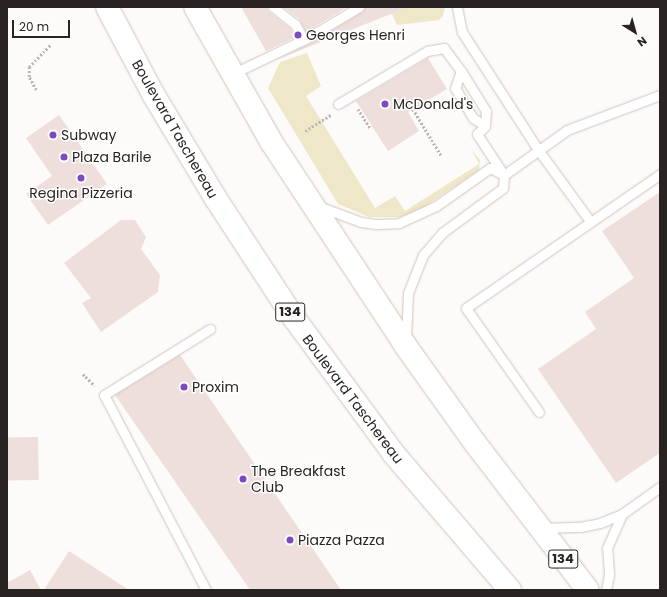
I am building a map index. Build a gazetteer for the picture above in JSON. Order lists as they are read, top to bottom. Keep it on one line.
{"streets":{"main road":["Boulevard Taschereau","134"]},"places":["Georges Henri","McDonald's","Subway","Plaza Barile","Regina Pizzeria","Proxim","The Breakfast Club","Piazza Pazza"],"scale_bar":"20 m","north":"bottom right"}
